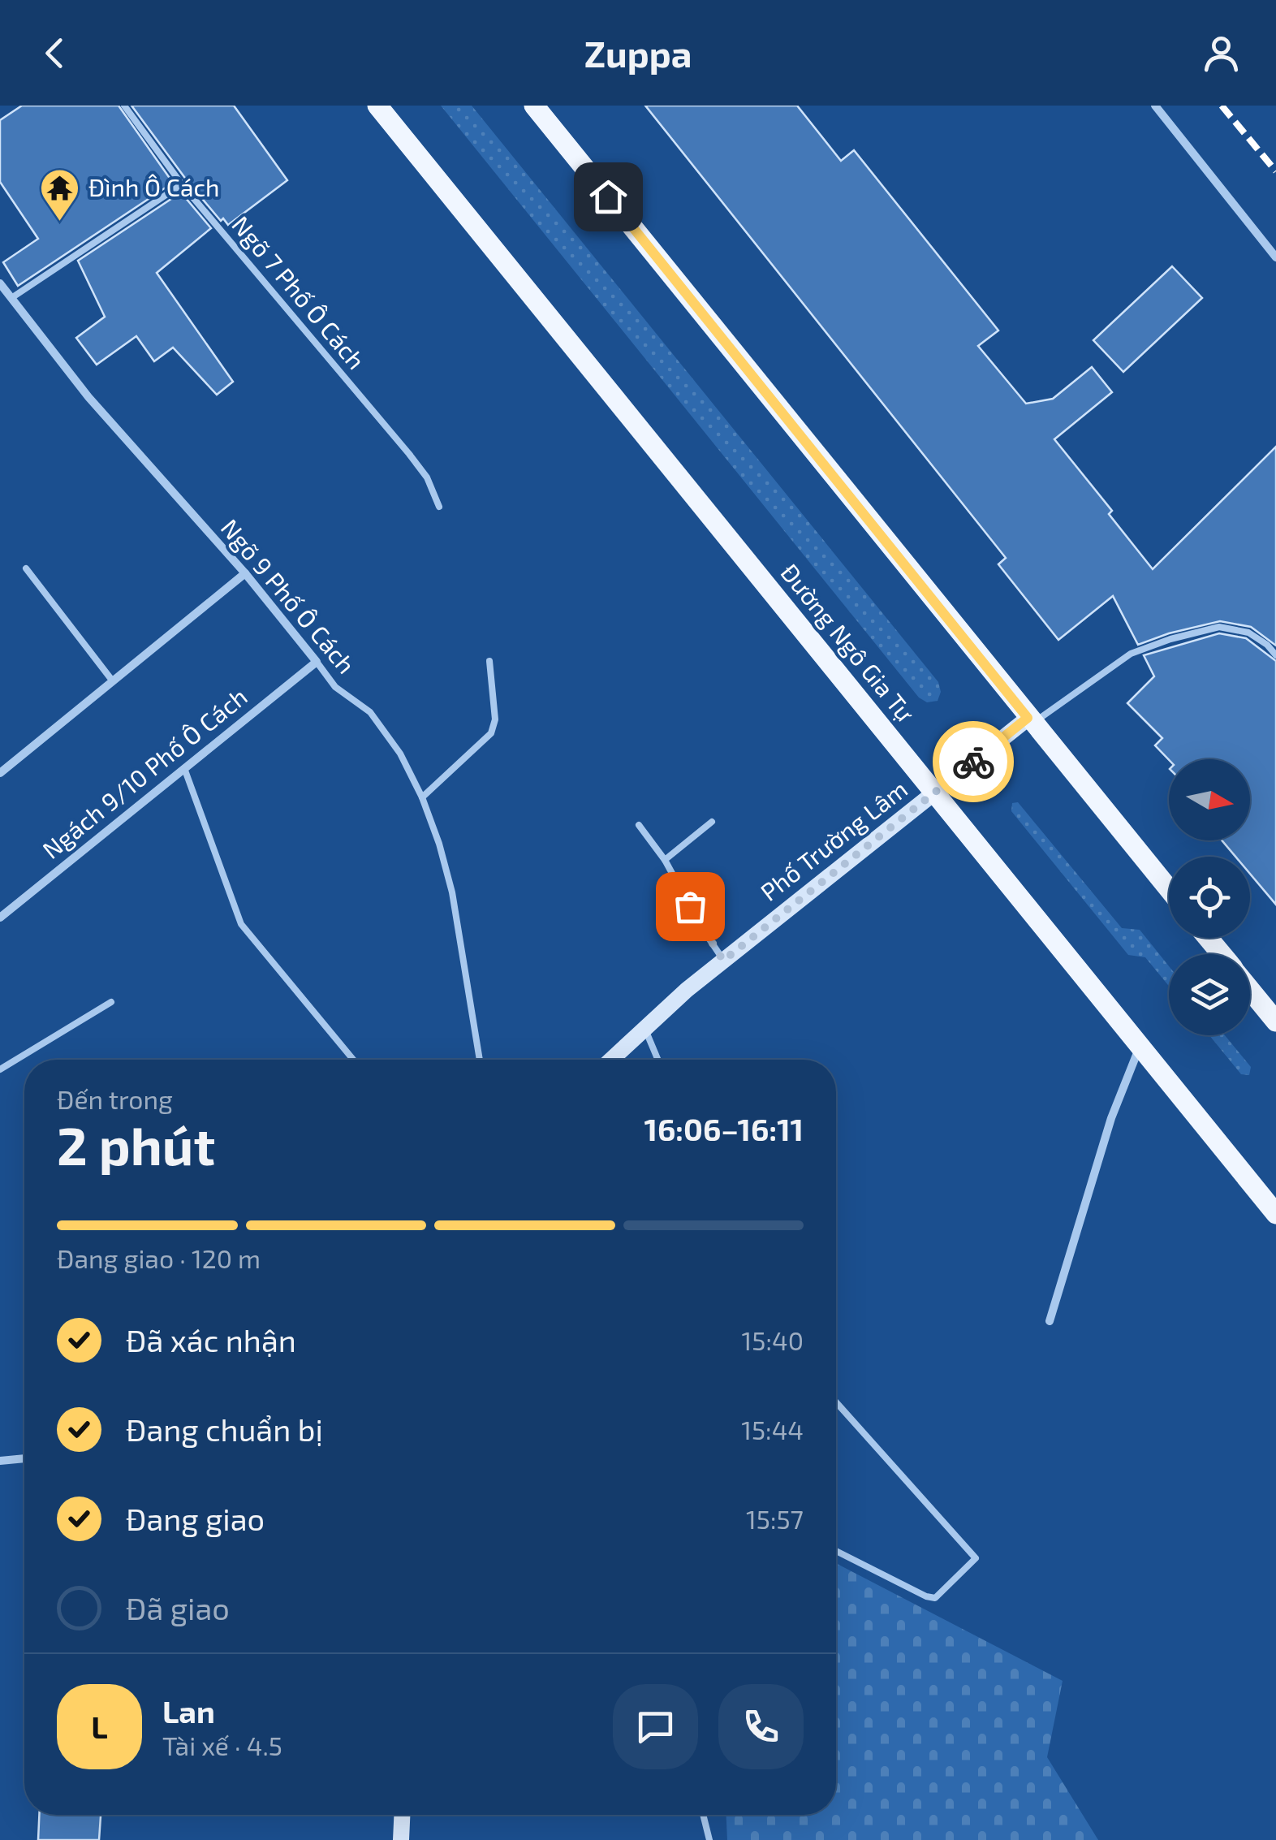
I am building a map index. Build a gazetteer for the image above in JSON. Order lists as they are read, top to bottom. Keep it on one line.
{"streets":{"main road":["Đường Ngô Gia Tự","Phố Trường Lâm"],"street":["Ngõ 9 Phố Ô Cách","Ngách 9/10 Phố Ô Cách"],"lane":["Ngõ 7 Phố Ô Cách"]},"crossings":[["Ngõ 9 Phố Ô Cách","Ngách 9/10 Phố Ô Cách"],["Đường Ngô Gia Tự","Phố Trường Lâm"]],"places":{"temple":["Đình Ô Cách"]},"north":"right","page":{"header":"Zuppa","heading":["2 phút","Đến trong","16:06–16:11"],"panel":["Lan","Tài xế · 4.5"],"bar":"Đang giao · 120 m","list":[["Đã xác nhận","15:40"],["Đang chuẩn bị","15:44"],["Đang giao","15:57"],"Đã giao"],"round":"L"}}
